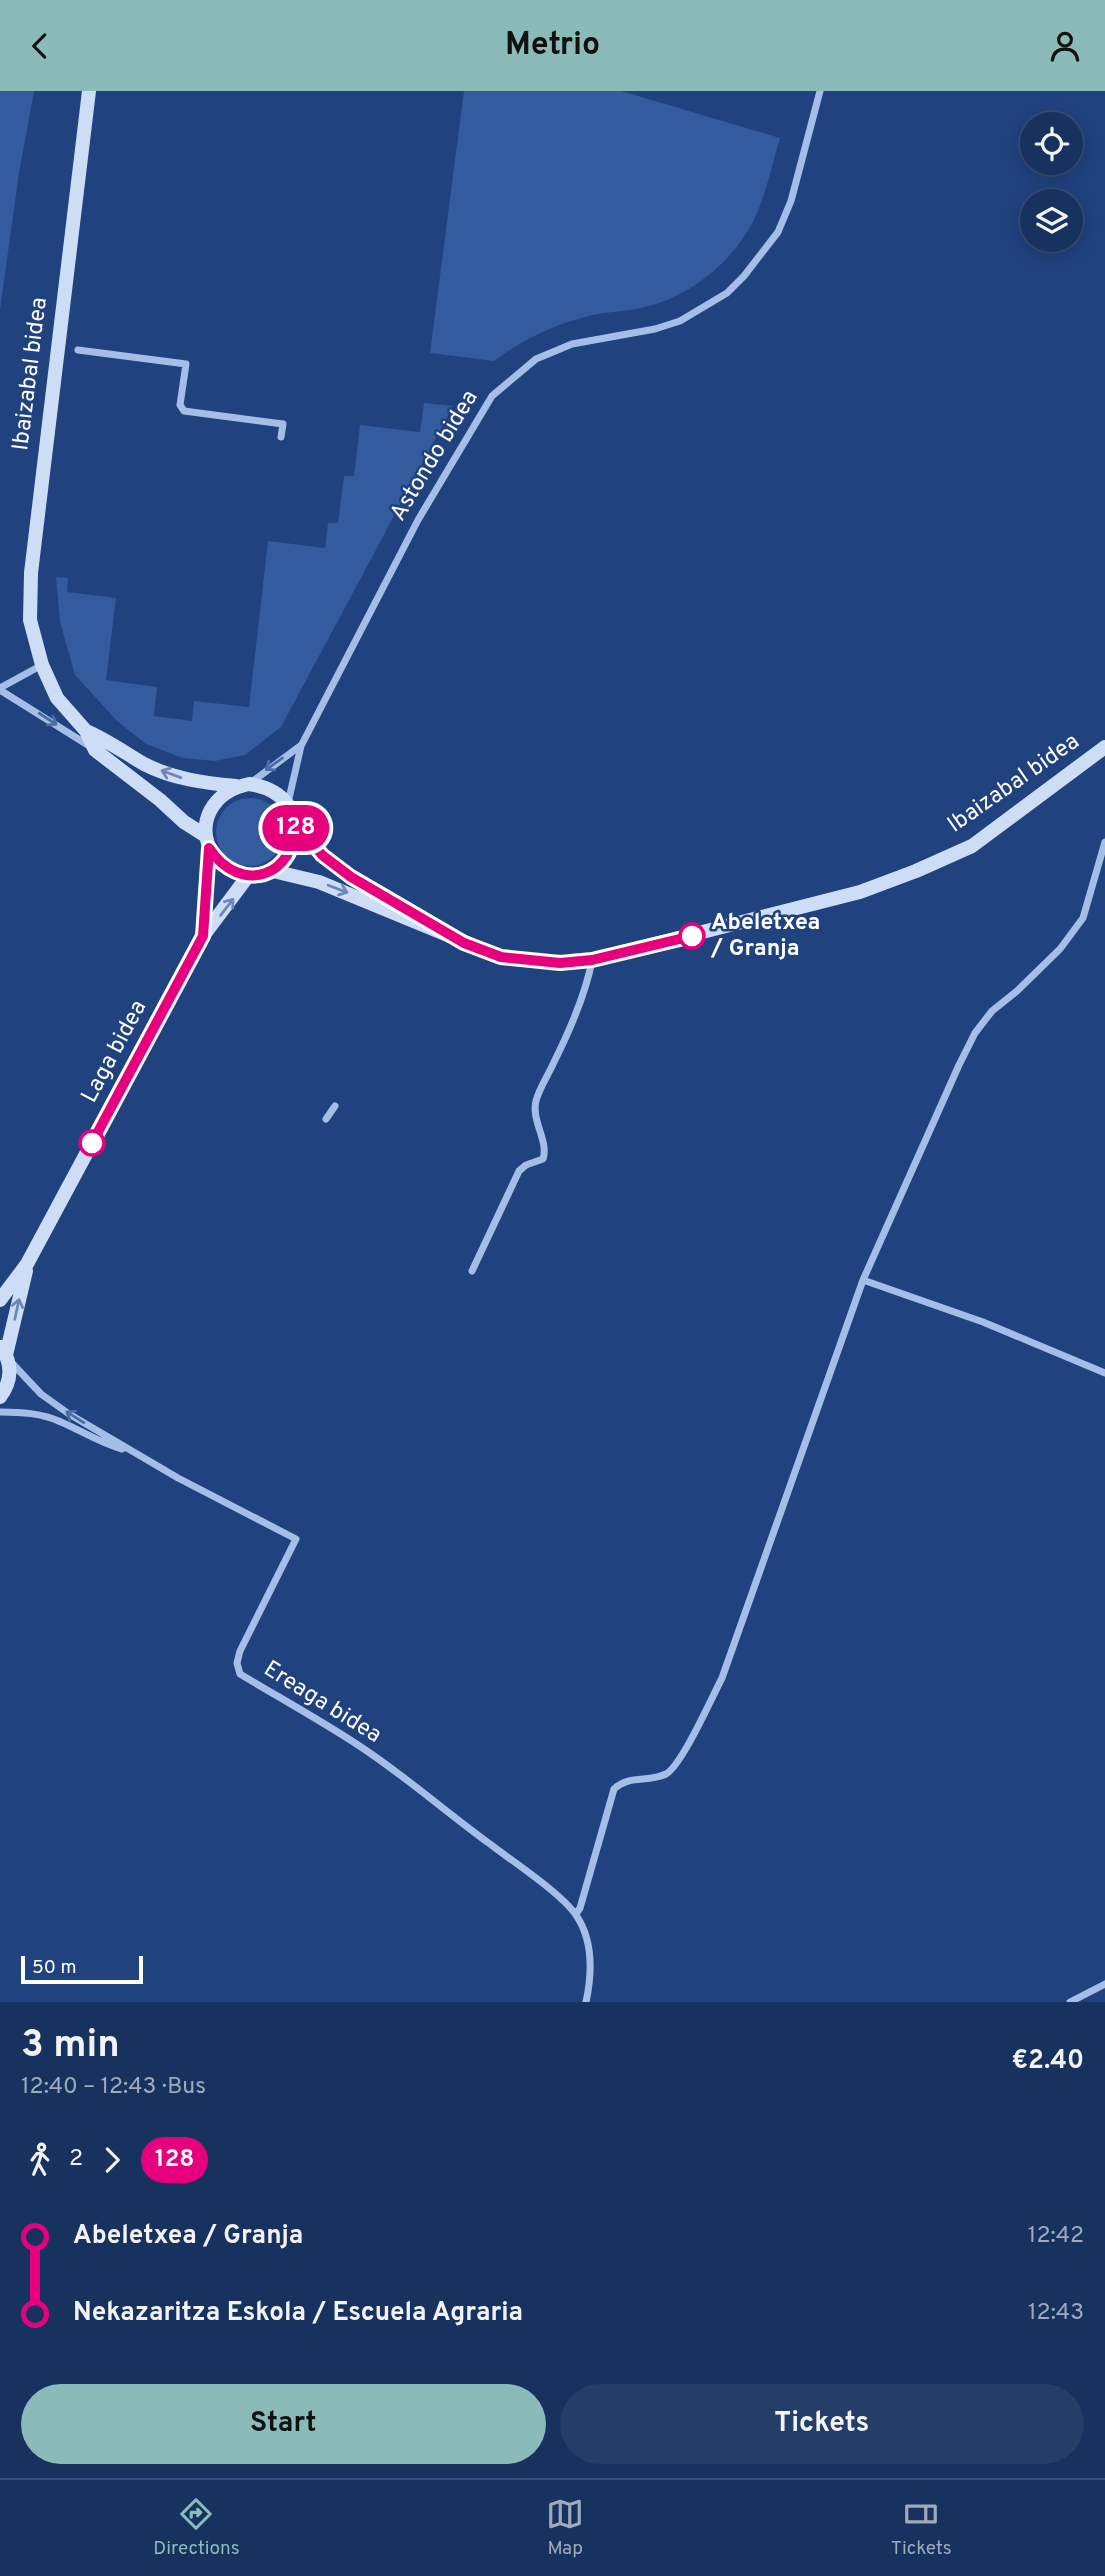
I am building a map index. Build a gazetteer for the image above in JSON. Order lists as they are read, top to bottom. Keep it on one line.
{"streets":{"street":["Ibaizabal bidea","Astondo bidea","Laga bidea","Ereaga bidea"]},"crossings":[["Ibaizabal bidea","Astondo bidea"],["Ibaizabal bidea","Laga bidea"],["Astondo bidea","Laga bidea"],["Laga bidea","Ereaga bidea"]],"places":["Abeletxea / Granja"],"lines":["bus line 128"],"scale_bar":"50 m","page":{"header":"Metrio","on_map":"128","scale":"50 m","heading":["3 min","12:40 – 12:43 · Bus","€2.40"],"legs":["2","128"],"list":[{"name":"Abeletxea / Granja","value":"12:42"},{"name":"Nekazaritza Eskola / Escuela Agraria","value":"12:43"}],"buttons":["Start","Tickets"],"tabs":["Directions","Map","Tickets"]}}
